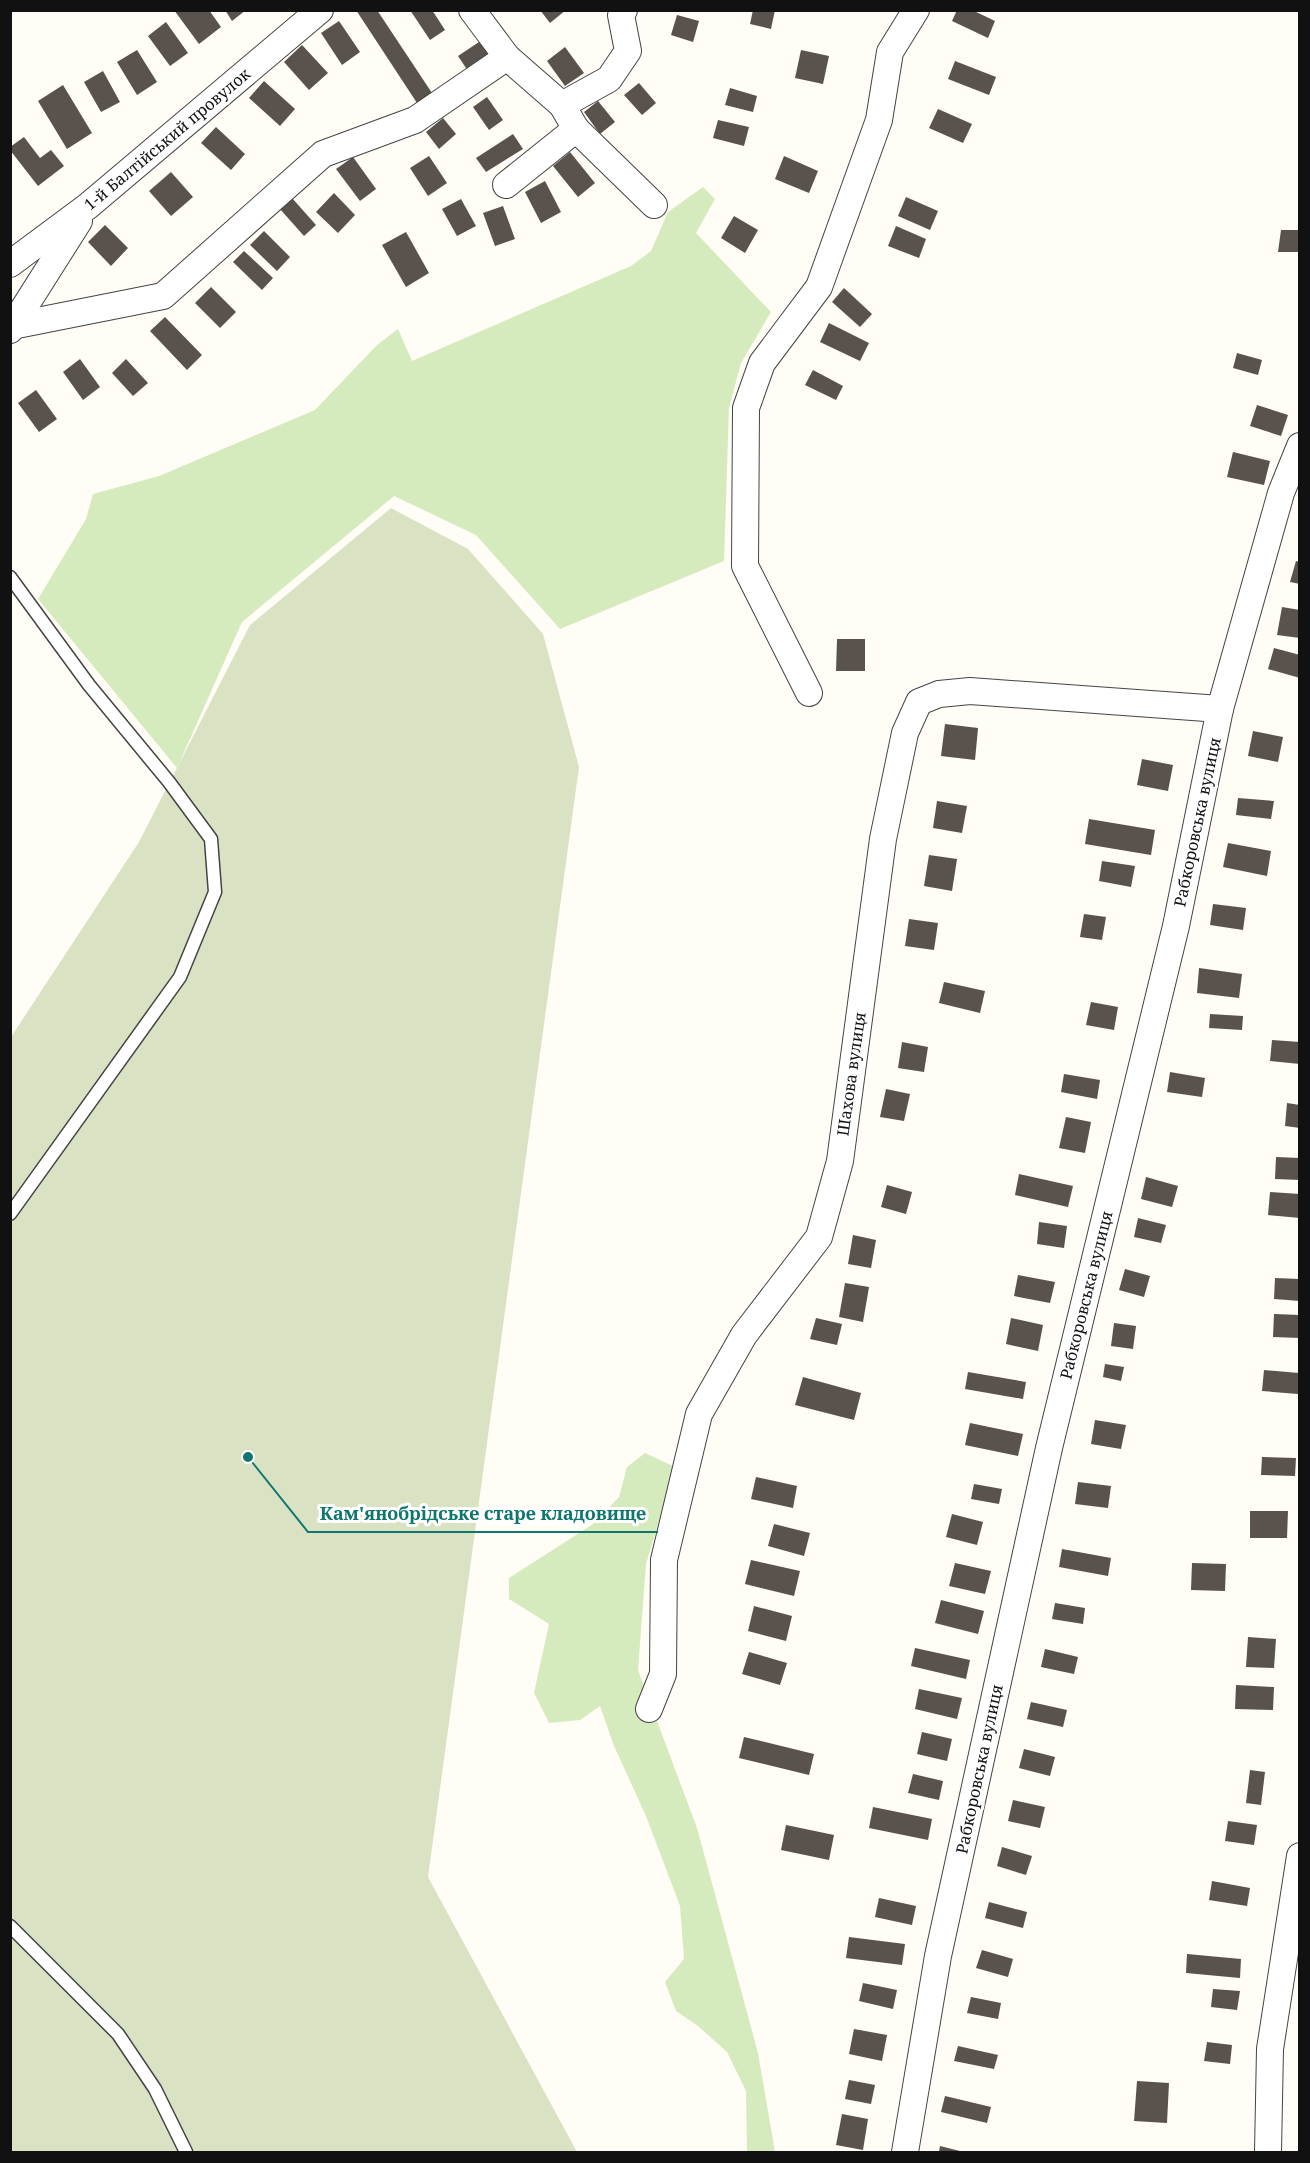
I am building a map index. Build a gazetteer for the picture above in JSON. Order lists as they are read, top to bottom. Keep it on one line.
{"streets":{"street":["1-й Балтійський провулок","Рабкоровська вулиця","Шахова вулиця"]},"crossings":[["Рабкоровська вулиця","Шахова вулиця"]],"places":["Кам'янобрідське старе кладовище"]}
